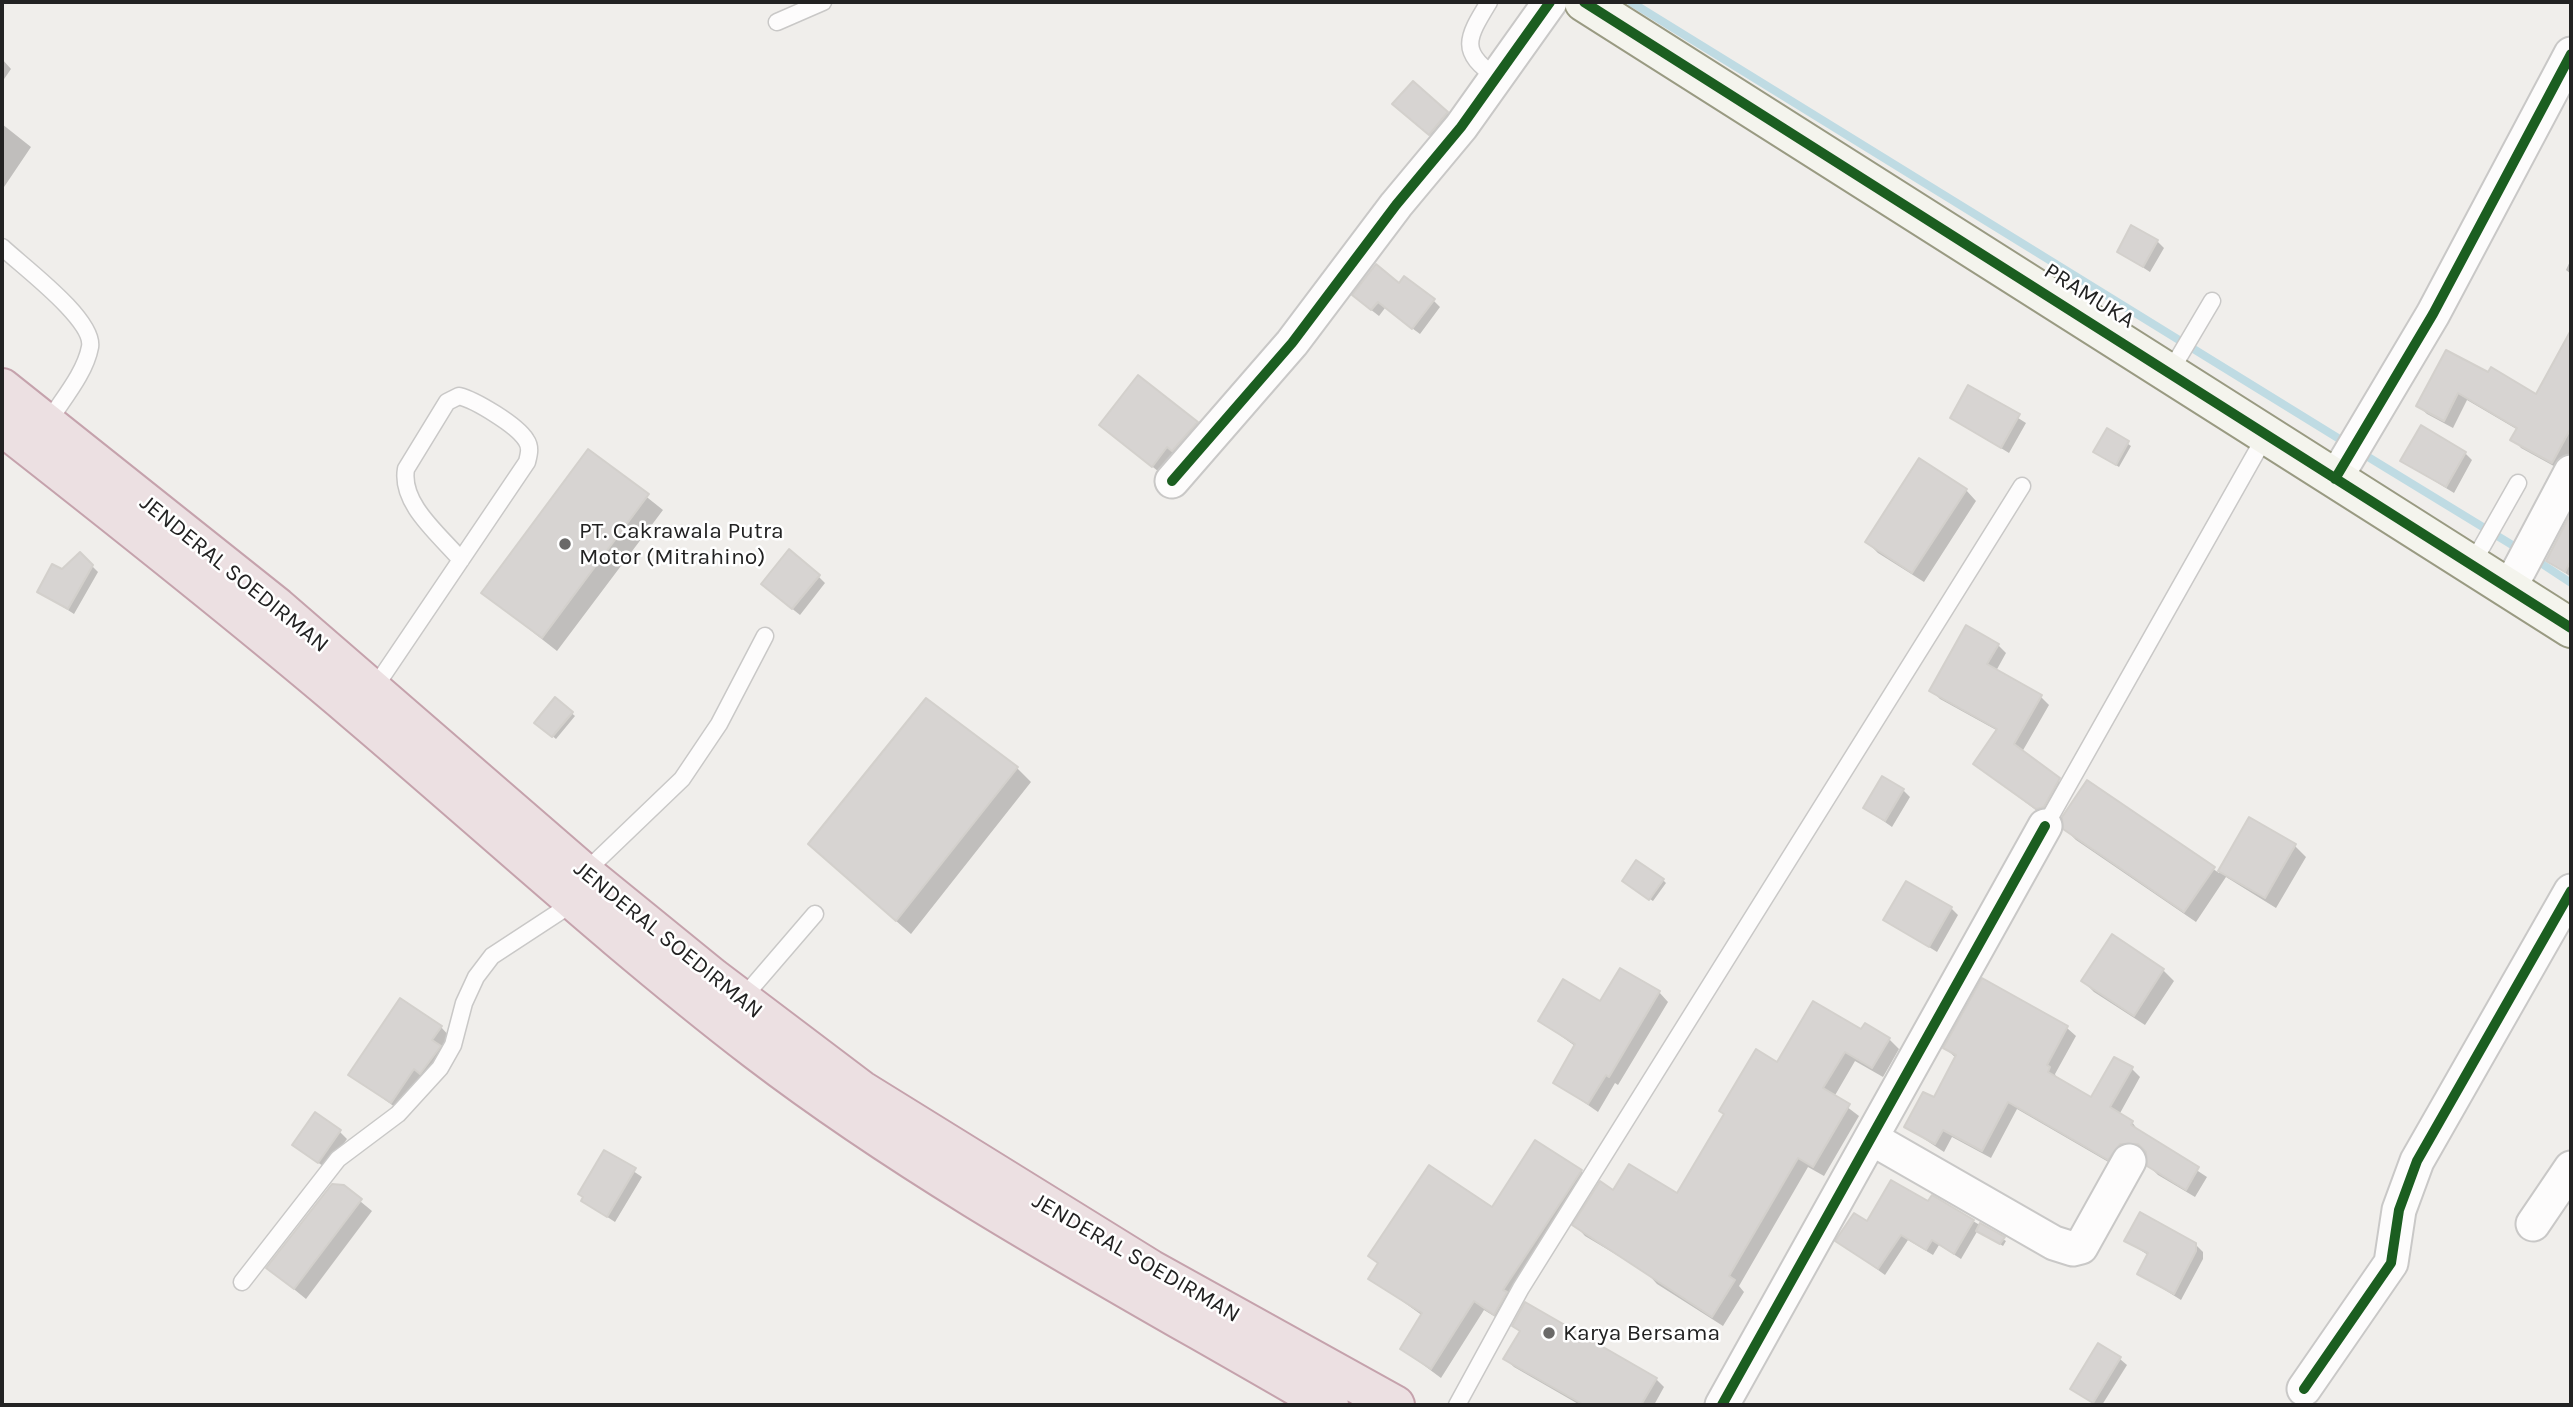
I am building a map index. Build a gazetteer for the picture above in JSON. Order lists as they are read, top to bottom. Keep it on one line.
{"streets":{"highway":["JENDERAL SOEDIRMAN"],"street":["PRAMUKA"]},"places":["PT. Cakrawala Putra Motor (Mitrahino)","Karya Bersama"]}
